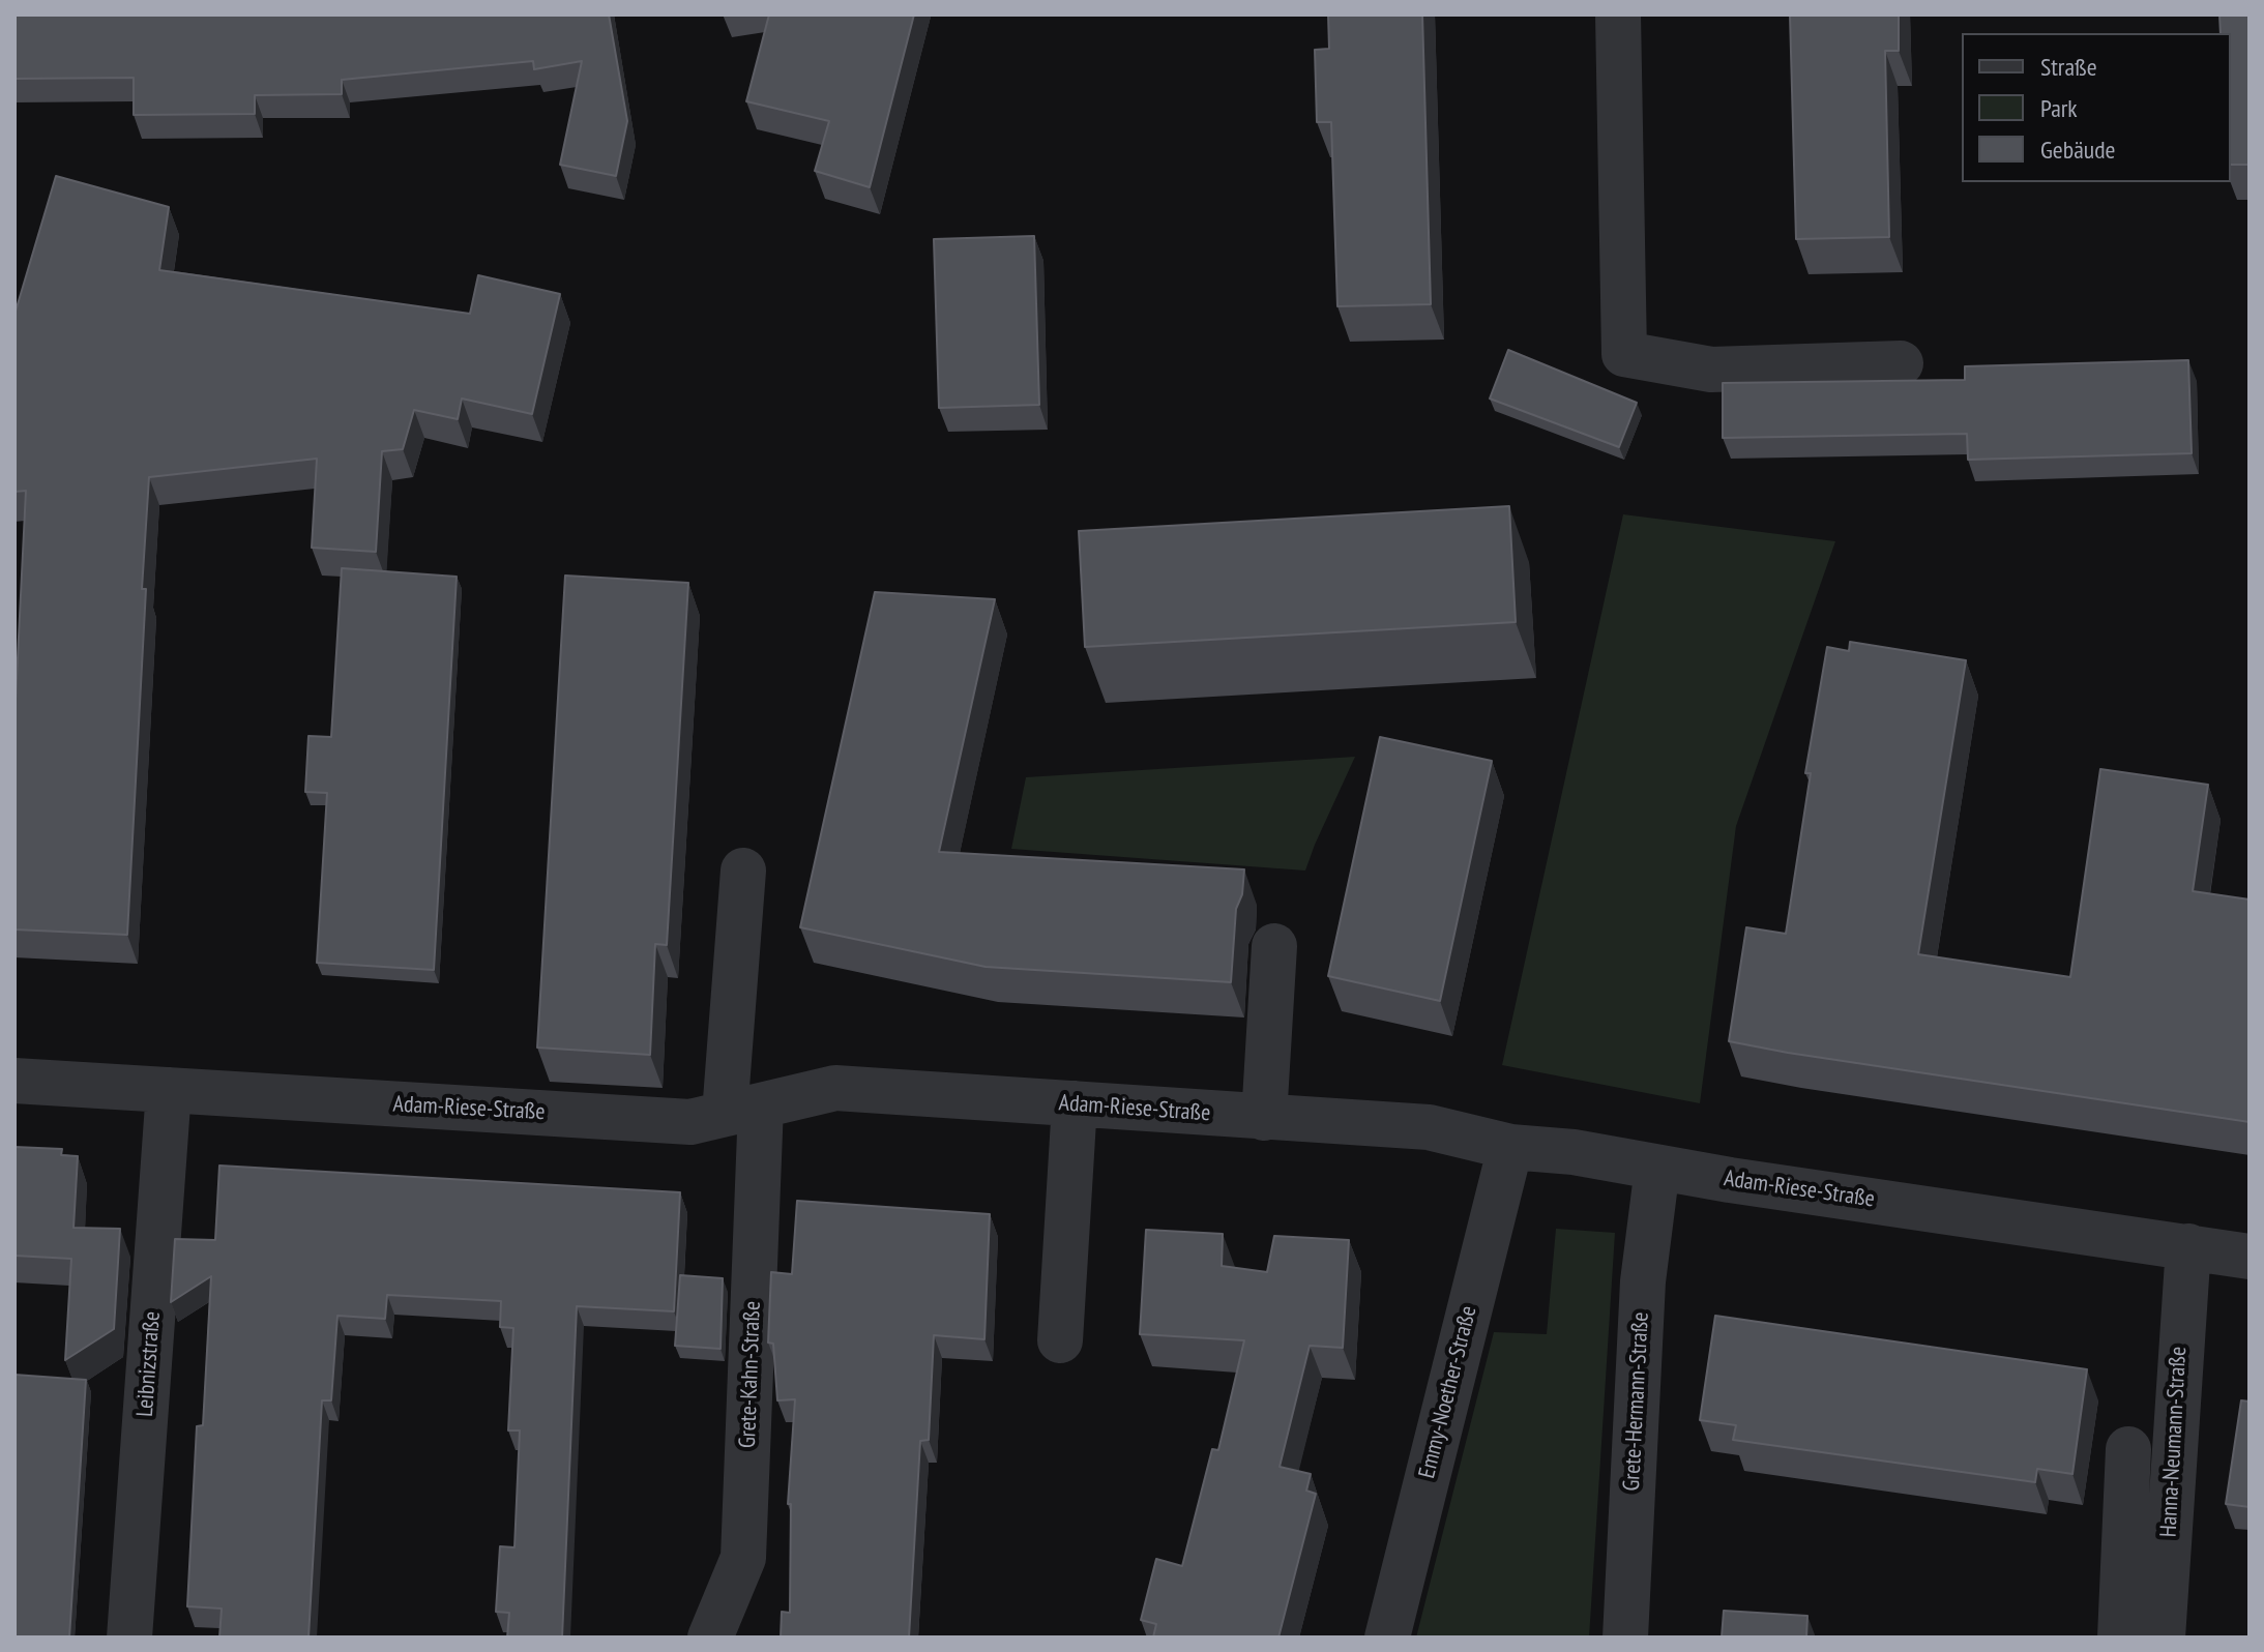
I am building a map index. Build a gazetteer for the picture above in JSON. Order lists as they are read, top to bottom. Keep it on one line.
{"streets":{"street":["Adam-Riese-Straße","Leibnizstraße","Grete-Kahn-Straße","Emmy-Noether-Straße","Grete-Hermann-Straße","Hanna-Neumann-Straße"]},"crossings":[["Adam-Riese-Straße","Leibnizstraße"],["Adam-Riese-Straße","Grete-Kahn-Straße"],["Adam-Riese-Straße","Emmy-Noether-Straße"],["Adam-Riese-Straße","Grete-Hermann-Straße"],["Adam-Riese-Straße","Hanna-Neumann-Straße"]],"legend":["Straße","Park","Gebäude"]}
